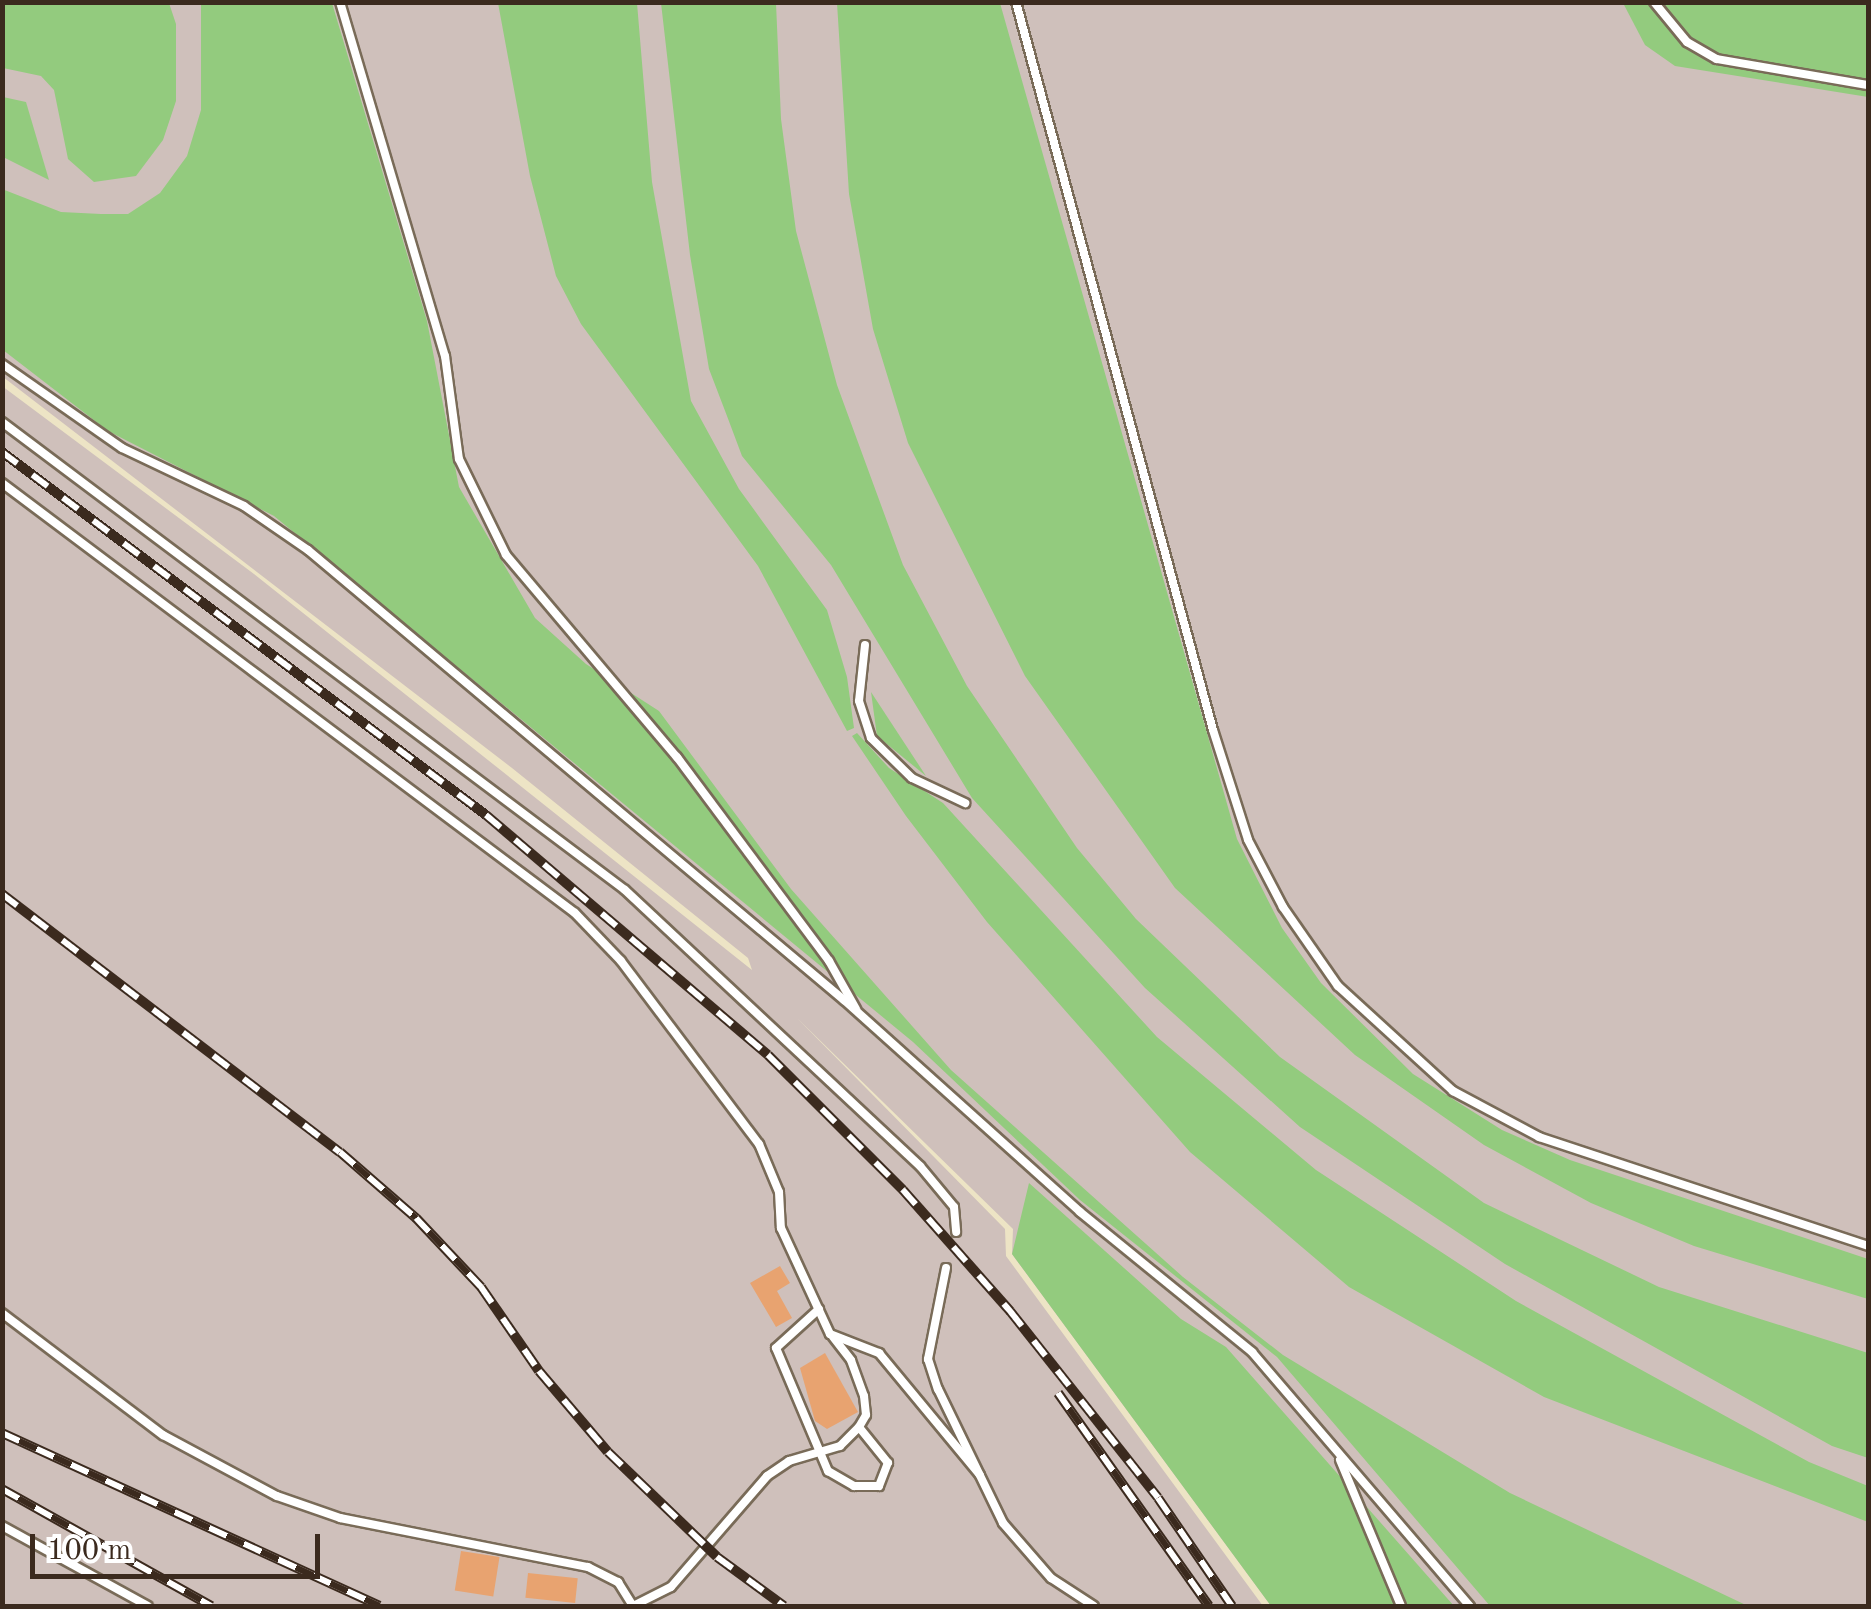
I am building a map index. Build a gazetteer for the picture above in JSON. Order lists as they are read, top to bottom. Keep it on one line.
{"scale_bar":"100 m"}
